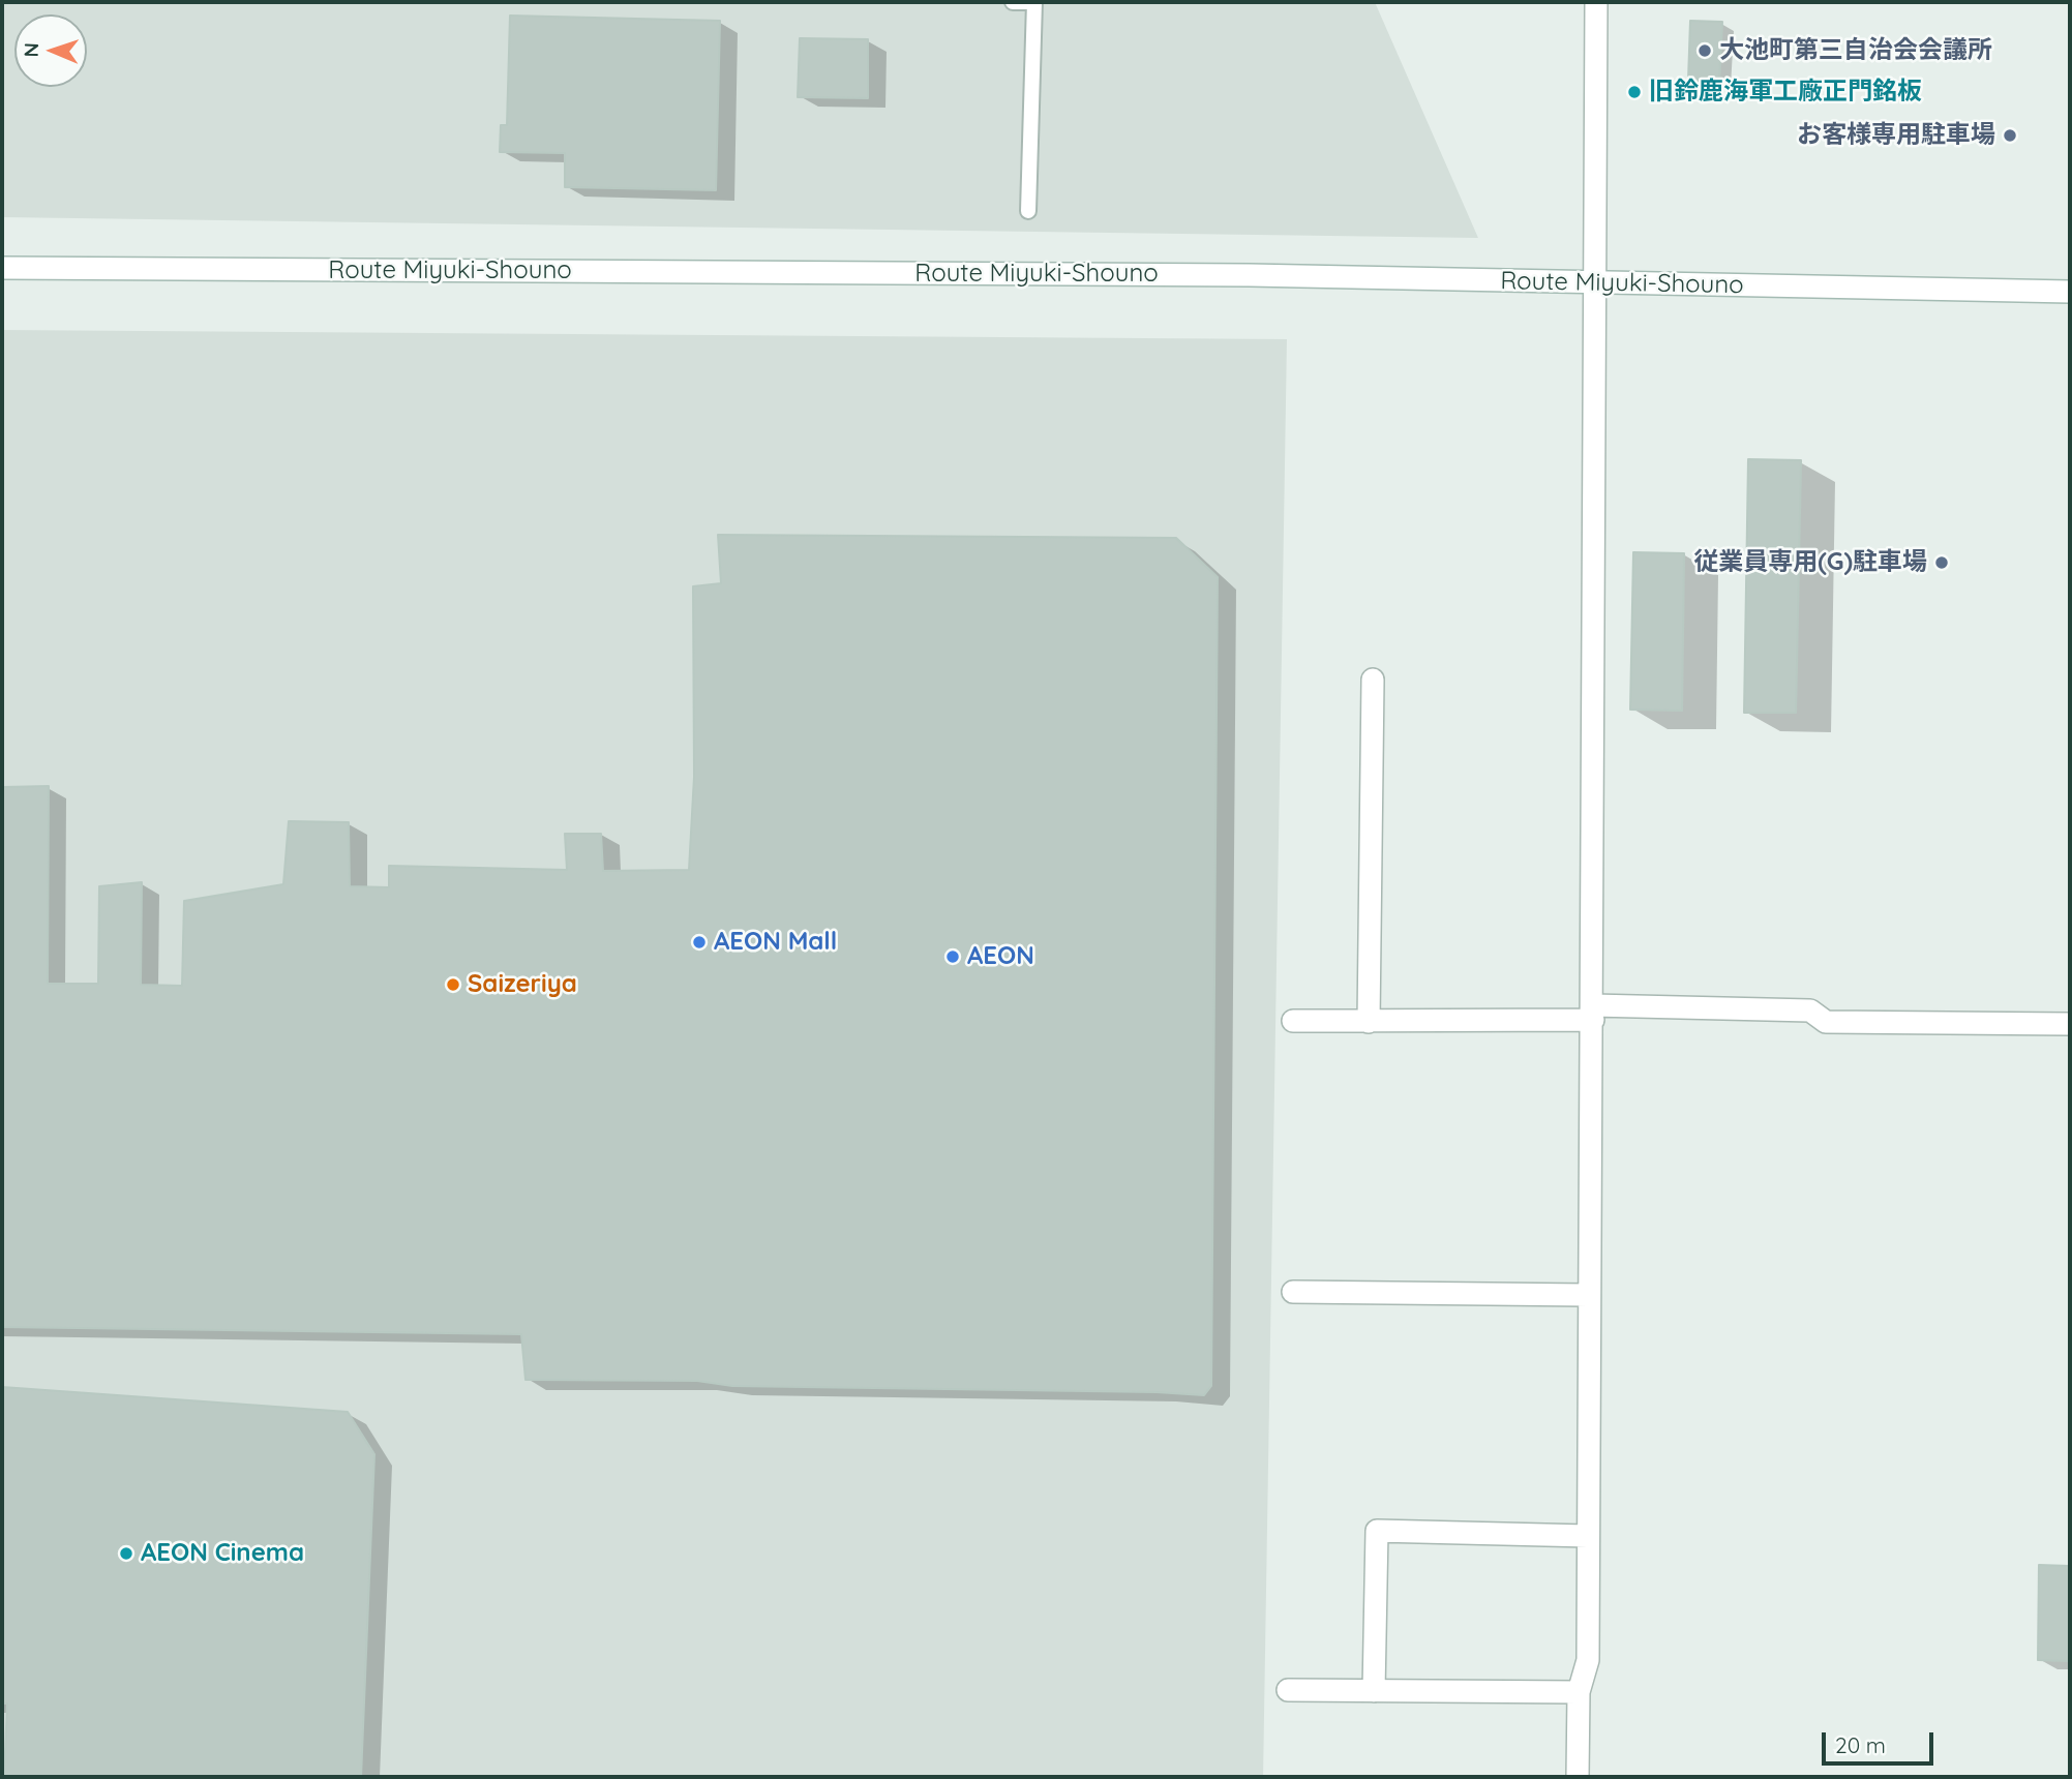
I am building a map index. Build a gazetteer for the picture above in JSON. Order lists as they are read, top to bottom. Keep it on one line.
{"streets":{"street":["Route Miyuki-Shouno"]},"places":["大池町第三自治会会議所","旧鈴鹿海軍工廠正門銘板","お客様専用駐車場","従業員専用(G)駐車場","AEON Mall","AEON","Saizeriya","AEON Cinema"],"scale_bar":"20 m","north":"left"}
